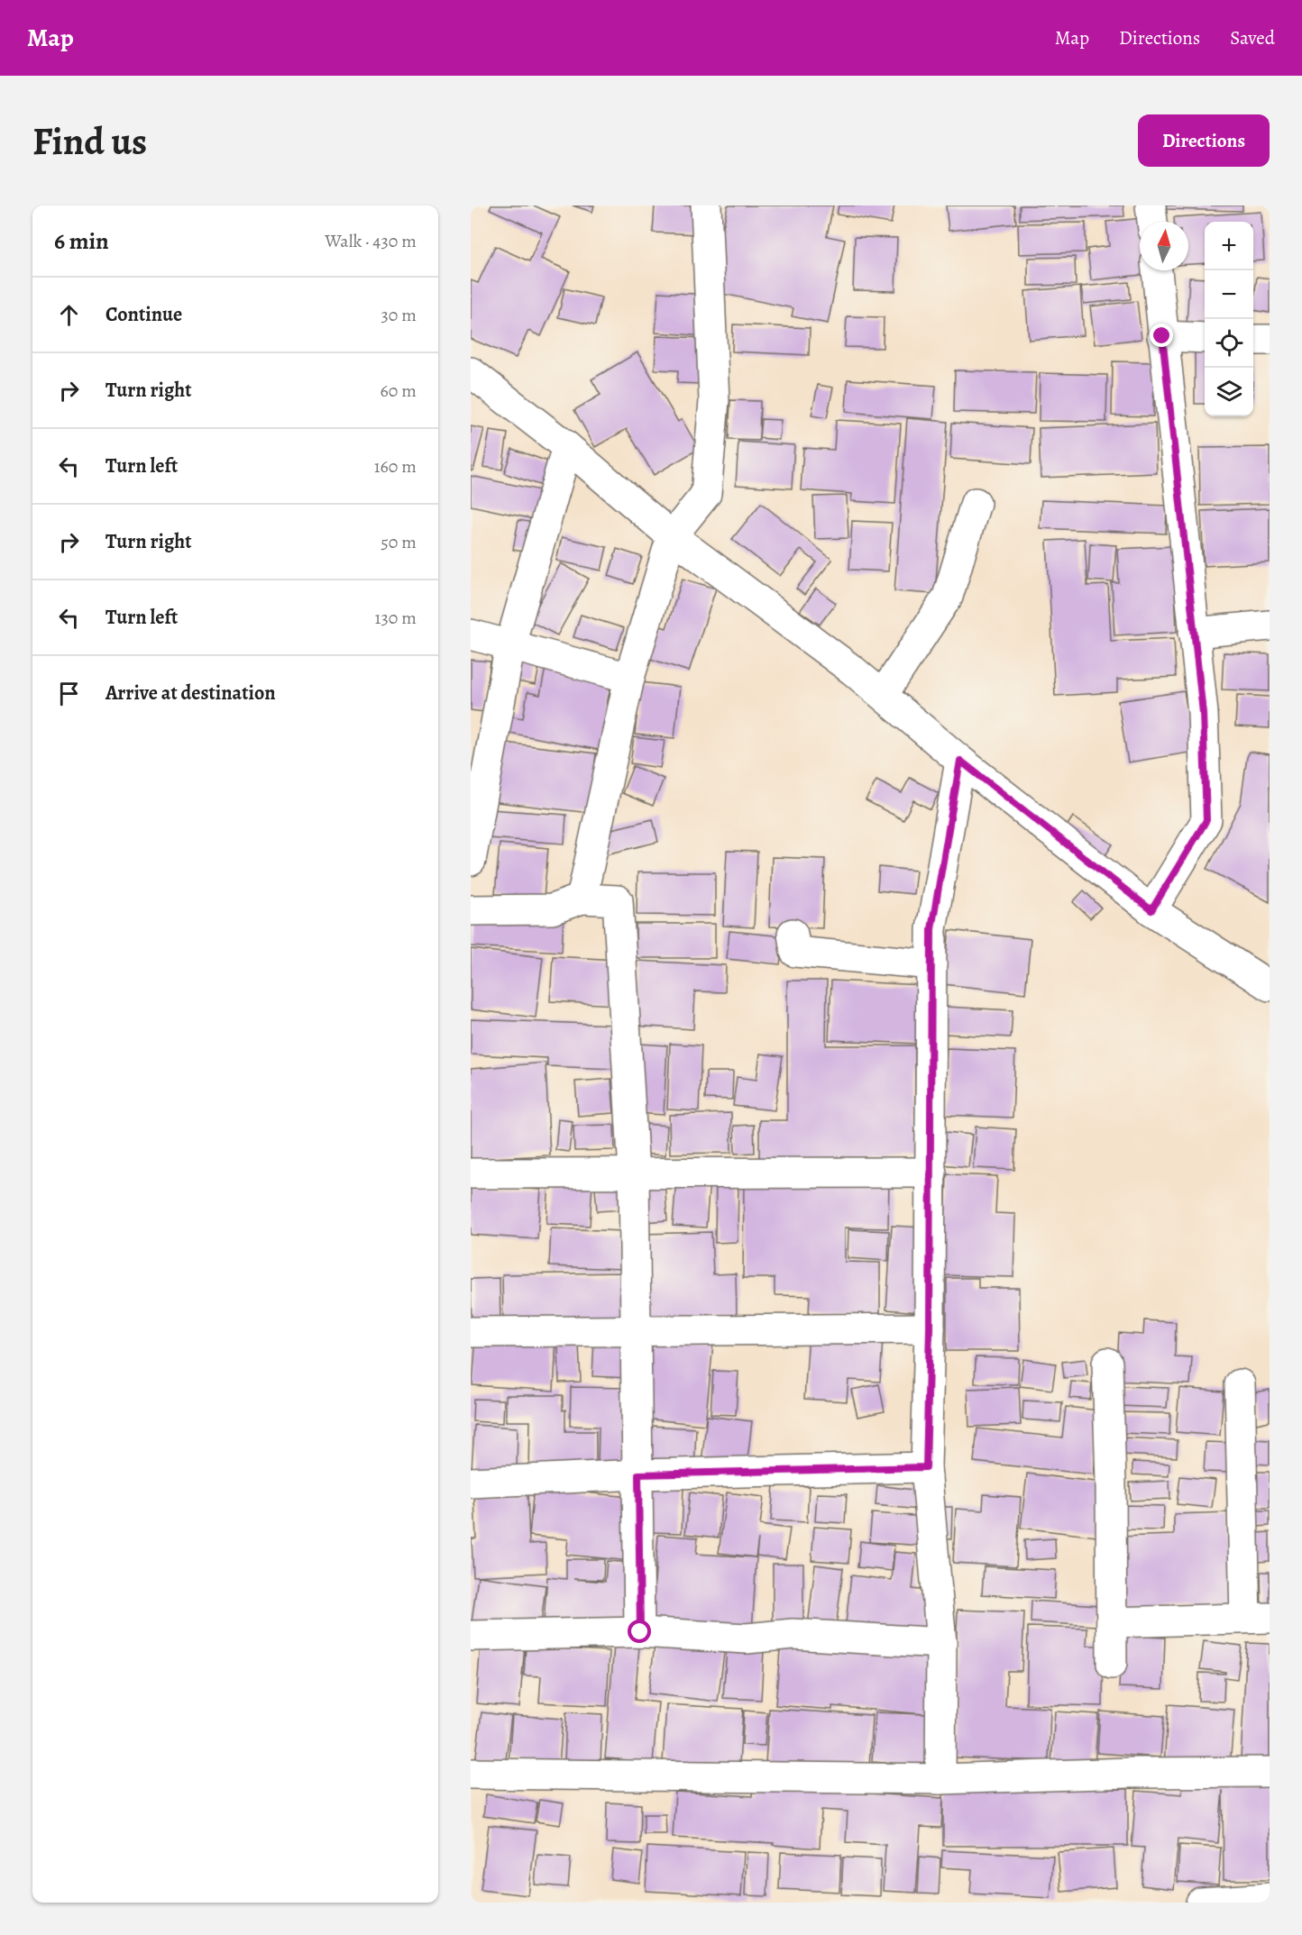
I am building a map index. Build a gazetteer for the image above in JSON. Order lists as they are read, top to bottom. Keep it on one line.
{"north":"top","page":{"header":"Map","nav":["Map","Directions","Saved"],"buttons":"Directions","title":"Find us","heading":["6 min","Walk · 430 m"],"map_buttons":["+","−"],"list":[["Continue","30 m"],["Turn right","60 m"],["Turn left","160 m"],["Turn right","50 m"],["Turn left","130 m"],"Arrive at destination"]}}
